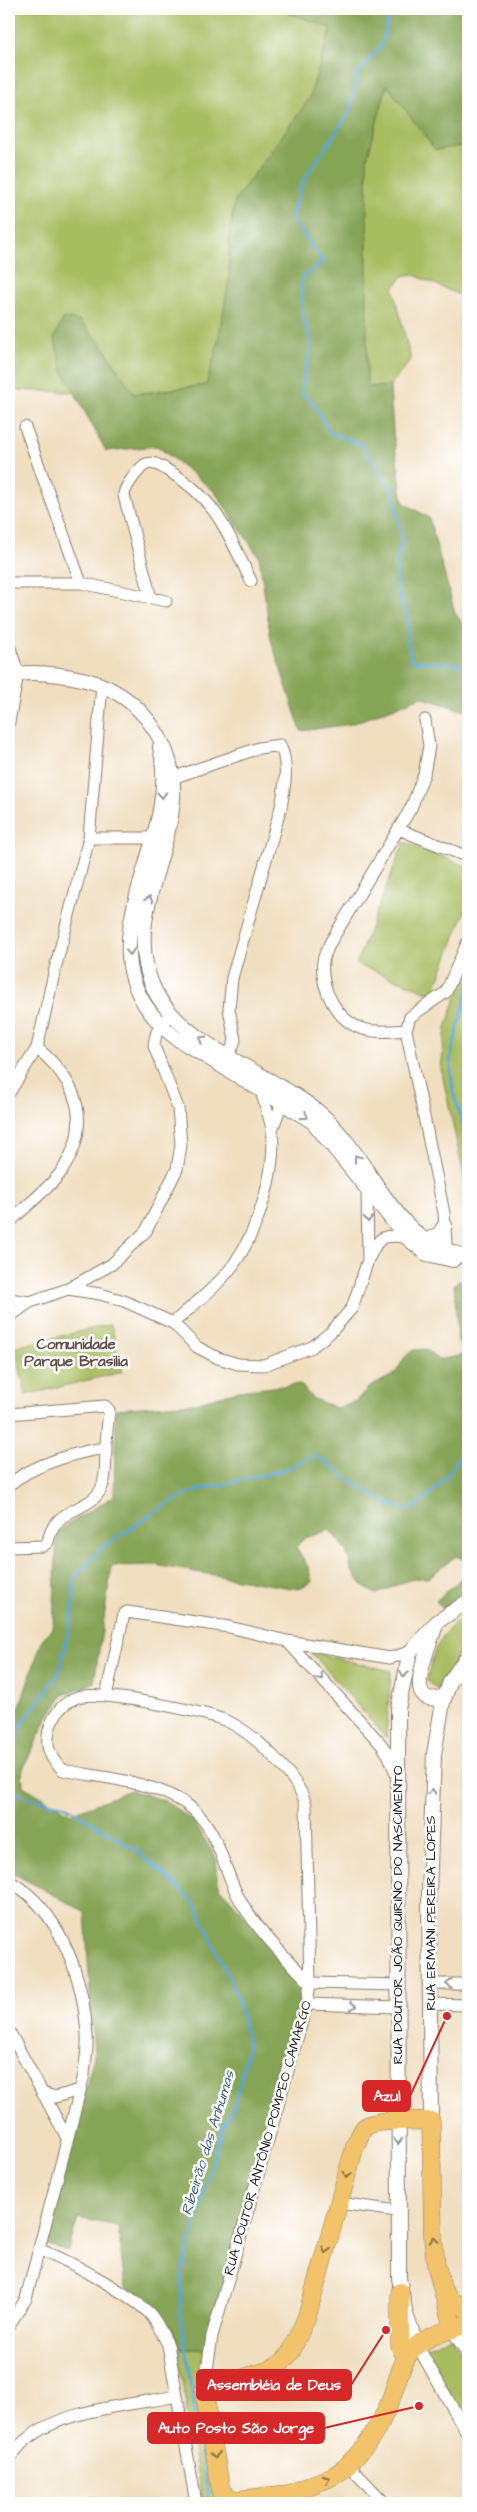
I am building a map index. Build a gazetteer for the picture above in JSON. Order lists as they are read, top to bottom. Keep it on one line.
{"streets":{"main road":["RUA ERMANI PEREIRA LOPES","RUA DOUTOR ANTÔNIO POMPEO CAMARGO"],"street":["RUA DOUTOR JOÃO QUIRINO DO NASCIMENTO"]},"one_way":["RUA ERMANI PEREIRA LOPES"],"districts":["Comunidade Parque Brasilia"],"water":["Ribeirão das Anhumas"],"places":["Azul","Assembléia de Deus","Auto Posto São Jorge"]}
